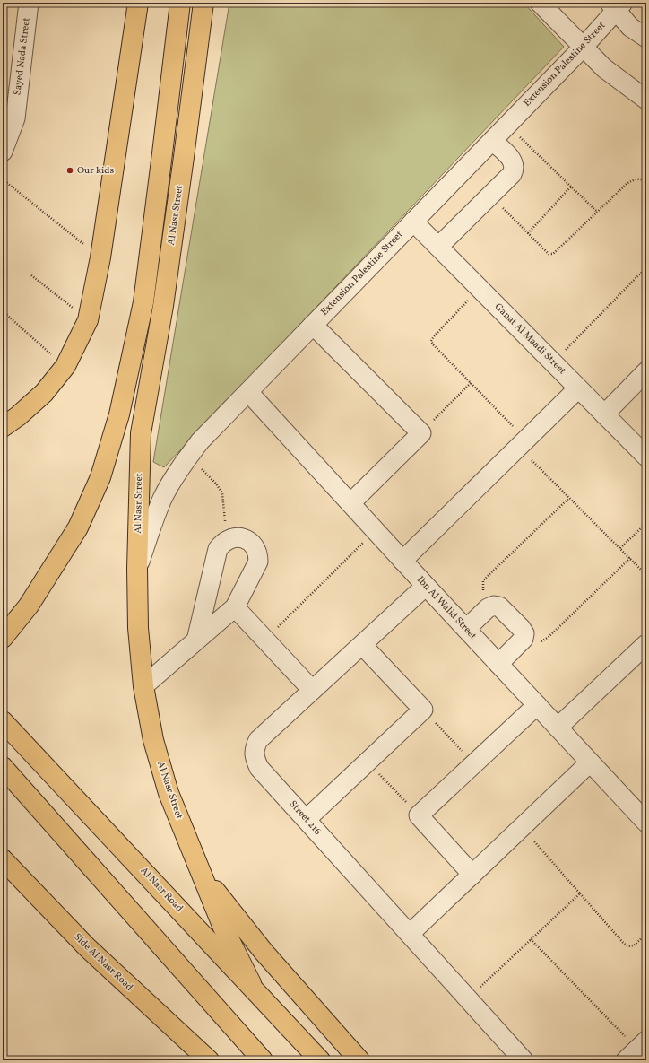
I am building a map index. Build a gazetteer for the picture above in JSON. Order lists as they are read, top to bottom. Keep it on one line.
{"streets":{"main road":["Al Nasr Street","Al Nasr Road","Side Al Nasr Road"],"street":["Sayed Nada Street","Extension Palestine Street","Ganat Al Maadi Street","Ibn Al Walid Street","Street 216"]},"crossings":[["Extension Palestine Street","Al Nasr Street"],["Extension Palestine Street","Ganat Al Maadi Street"],["Extension Palestine Street","Ibn Al Walid Street"],["Al Nasr Street","Al Nasr Road"],["Ibn Al Walid Street","Street 216"]],"places":["Our kids"]}
